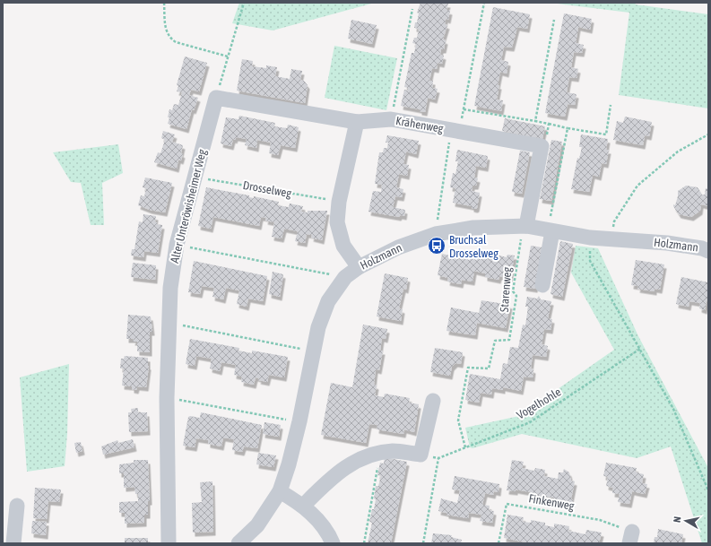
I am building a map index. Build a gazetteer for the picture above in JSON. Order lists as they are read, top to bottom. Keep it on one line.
{"streets":{"street":["Krähenweg","Alter Unteröwisheimer Weg","Holzmann"],"path":["Drosselweg","Starenweg","Vogelhohle","Finkenweg"]},"crossings":[["Krähenweg","Alter Unteröwisheimer Weg"],["Drosselweg","Alter Unteröwisheimer Weg"],["Holzmann","Starenweg"],["Starenweg","Vogelhohle"]],"places":{"bus stop":["Bruchsal Drosselweg"]},"north":"left"}
